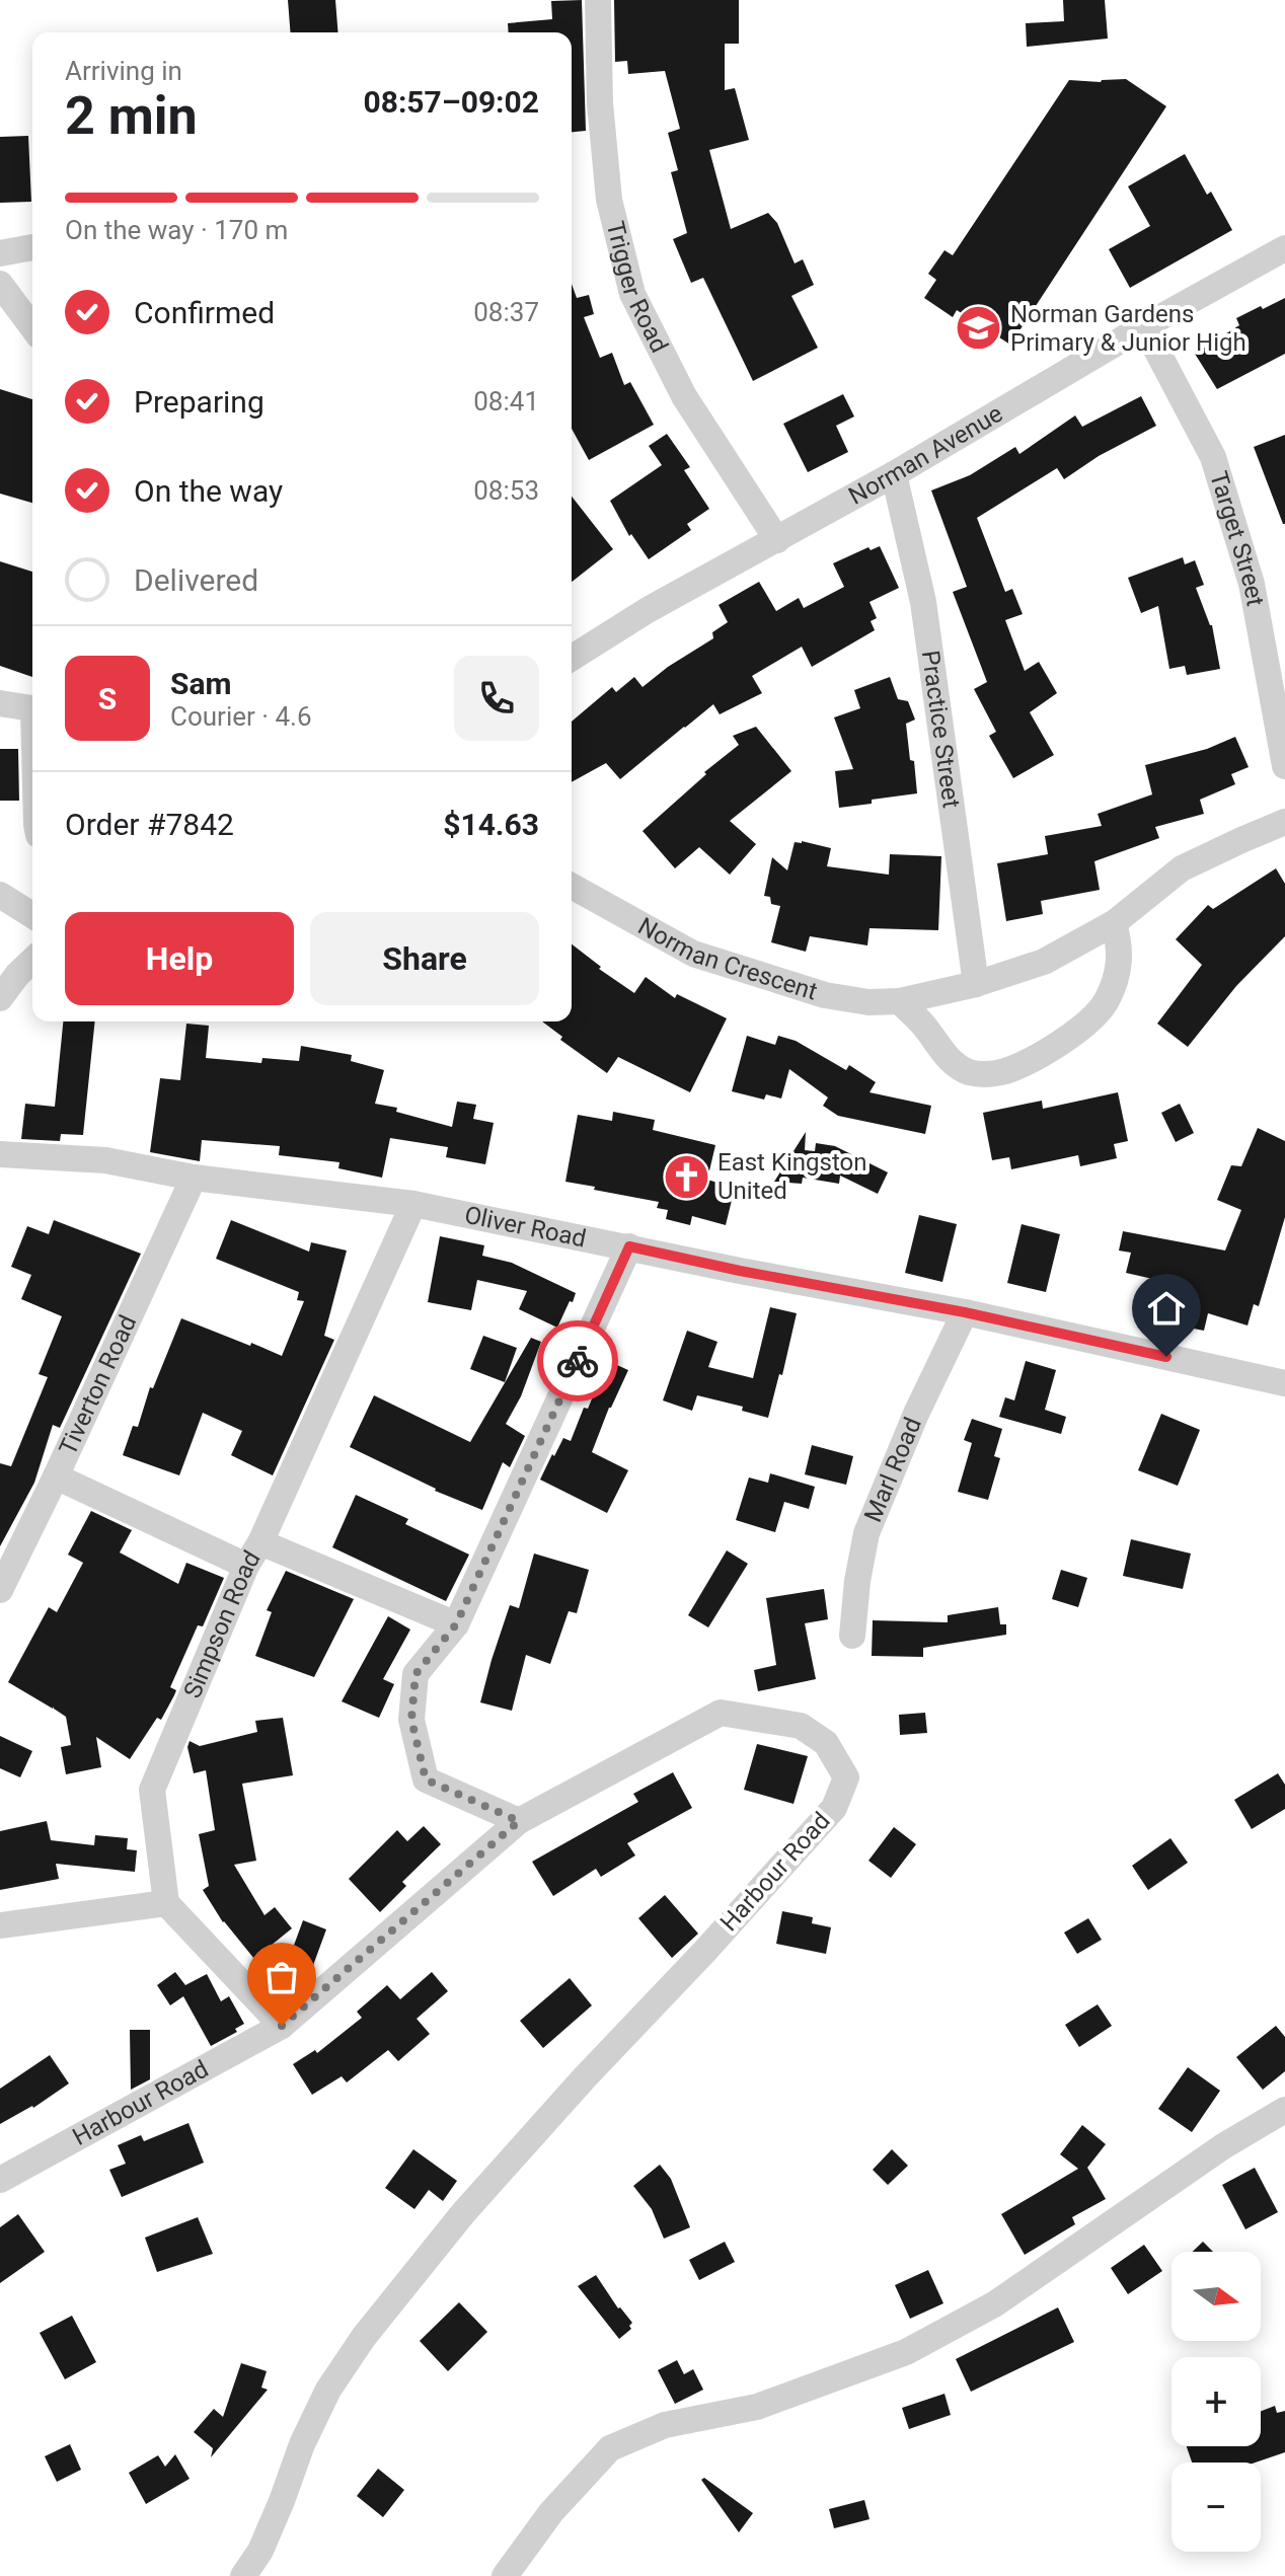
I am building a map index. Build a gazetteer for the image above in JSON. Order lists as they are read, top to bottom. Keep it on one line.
{"streets":{"street":["Trigger Road","Norman Avenue","Target Street","Practice Street","Norman Crescent","Oliver Road","Tiverton Road","Marl Road","Simpson Road","Harbour Road"]},"crossings":[["Trigger Road","Norman Avenue"],["Norman Avenue","Target Street"],["Norman Avenue","Practice Street"],["Practice Street","Norman Crescent"],["Oliver Road","Tiverton Road"],["Oliver Road","Marl Road"],["Oliver Road","Simpson Road"]],"places":{"school or university":["Norman Gardens Primary & Junior High"],"church":["East Kingston United"]},"north":"right","page":{"heading":["2 min","Arriving in","08:57–09:02"],"panel":["Sam","Courier · 4.6","Order #7842","$14.63"],"bar":"On the way · 170 m","list":[["Confirmed","08:37"],["Preparing","08:41"],["On the way","08:53"],"Delivered"],"round":"S","buttons":["Help","Share"],"map_buttons":["+","−"]}}
